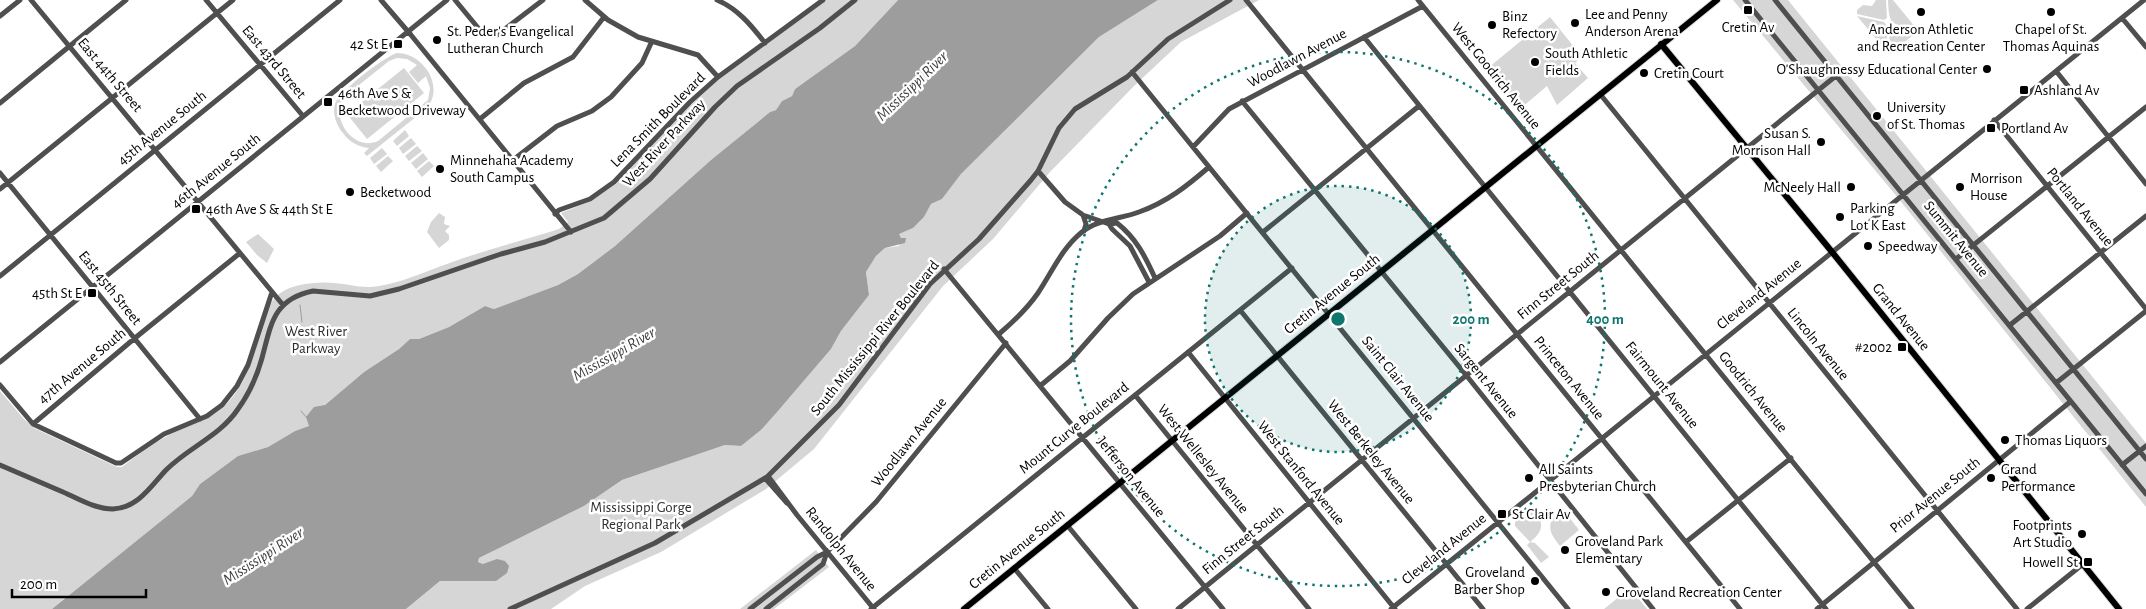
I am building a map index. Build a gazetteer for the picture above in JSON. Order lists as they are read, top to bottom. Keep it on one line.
{"streets":{"main road":["Cretin Avenue South","Grand Avenue"],"street":["Woodlawn Avenue","East 43rd Street","East 44th Street","West Goodrich Avenue","Lena Smith Boulevard","45th Avenue South","West River Parkway","46th Avenue South","Portland Avenue","Summit Avenue","Finn Street South","East 45th Street","Cleveland Avenue","South Mississippi River Boulevard","Lincoln Avenue","47th Avenue South","Princeton Avenue","Saint Clair Avenue","Sargent Avenue","Fairmount Avenue","Goodrich Avenue","Mount Curve Boulevard","West Berkeley Avenue","West Wellesley Avenue","West Stanford Avenue","Jefferson Avenue","Prior Avenue South","Randolph Avenue"]},"crossings":[["Woodlawn Avenue","West Goodrich Avenue"],["Woodlawn Avenue","South Mississippi River Boulevard"],["Woodlawn Avenue","Princeton Avenue"],["Woodlawn Avenue","Saint Clair Avenue"],["Woodlawn Avenue","Sargent Avenue"],["Woodlawn Avenue","Fairmount Avenue"],["Woodlawn Avenue","Jefferson Avenue"],["Woodlawn Avenue","Randolph Avenue"],["East 43rd Street","45th Avenue South"],["East 43rd Street","46th Avenue South"],["East 44th Street","45th Avenue South"],["East 44th Street","West River Parkway"],["East 44th Street","46th Avenue South"],["East 44th Street","47th Avenue South"],["West Goodrich Avenue","Cretin Avenue South"],["West Goodrich Avenue","Goodrich Avenue"],["45th Avenue South","East 45th Street"],["46th Avenue South","East 45th Street"],["Portland Avenue","Cleveland Avenue"],["Summit Avenue","Finn Street South"],["Summit Avenue","Cleveland Avenue"],["Summit Avenue","Prior Avenue South"],["Finn Street South","Grand Avenue"],["Finn Street South","Lincoln Avenue"],["Finn Street South","Princeton Avenue"],["Finn Street South","Saint Clair Avenue"],["Finn Street South","Sargent Avenue"],["Finn Street South","Fairmount Avenue"],["Finn Street South","Goodrich Avenue"],["Finn Street South","West Berkeley Avenue"],["Finn Street South","West Wellesley Avenue"],["Finn Street South","West Stanford Avenue"],["Finn Street South","Jefferson Avenue"],["East 45th Street","47th Avenue South"],["Cretin Avenue South","Grand Avenue"],["Cretin Avenue South","Lincoln Avenue"],["Cretin Avenue South","Princeton Avenue"],["Cretin Avenue South","Saint Clair Avenue"],["Cretin Avenue South","Sargent Avenue"],["Cretin Avenue South","Fairmount Avenue"],["Cretin Avenue South","Goodrich Avenue"],["Cretin Avenue South","West Berkeley Avenue"],["Cretin Avenue South","West Wellesley Avenue"],["Cretin Avenue South","West Stanford Avenue"],["Cretin Avenue South","Jefferson Avenue"],["Cleveland Avenue","Grand Avenue"],["Cleveland Avenue","Lincoln Avenue"],["Cleveland Avenue","Princeton Avenue"],["Cleveland Avenue","Saint Clair Avenue"],["Cleveland Avenue","Sargent Avenue"],["Cleveland Avenue","Fairmount Avenue"],["Cleveland Avenue","Goodrich Avenue"],["Cleveland Avenue","West Berkeley Avenue"],["Cleveland Avenue","West Stanford Avenue"],["Grand Avenue","Prior Avenue South"],["South Mississippi River Boulevard","Saint Clair Avenue"],["South Mississippi River Boulevard","Jefferson Avenue"],["South Mississippi River Boulevard","Randolph Avenue"],["Lincoln Avenue","Prior Avenue South"],["Saint Clair Avenue","Mount Curve Boulevard"],["Fairmount Avenue","Prior Avenue South"],["Goodrich Avenue","Prior Avenue South"],["Mount Curve Boulevard","West Berkeley Avenue"],["Mount Curve Boulevard","West Wellesley Avenue"],["Mount Curve Boulevard","West Stanford Avenue"],["Mount Curve Boulevard","Jefferson Avenue"],["Mount Curve Boulevard","Randolph Avenue"]],"water":["Mississippi River"],"parks":["West River Parkway","Mississippi Gorge Regional Park"],"places":{"transit":["Cretin Av","42 St E","Ashland Av","46th Ave S & Becketwood Driveway","Portland Av","46th Ave S & 44th St E","45th St E","#2002","St Clair Av","Howell St"],"other":["Anderson Athletic and Recreation Center","Chapel of St. Thomas Aquinas","Lee and Penny Anderson Arena","Binz Refectory","St. Peder's Evangelical Lutheran Church","South Athletic Fields","O'Shaughnessy Educational Center","Cretin Court","University of St. Thomas","Susan S. Morrison Hall","Minnehaha Academy South Campus","McNeely Hall","Morrison House","Becketwood","Parking Lot K East","Speedway","Thomas Liquors","All Saints Presbyterian Church","Grand Performance","Footprints Art Studio","Groveland Park Elementary","Groveland Barber Shop","Groveland Recreation Center"]},"scale_bar":"200 m","rings":["200 m","400 m"]}
